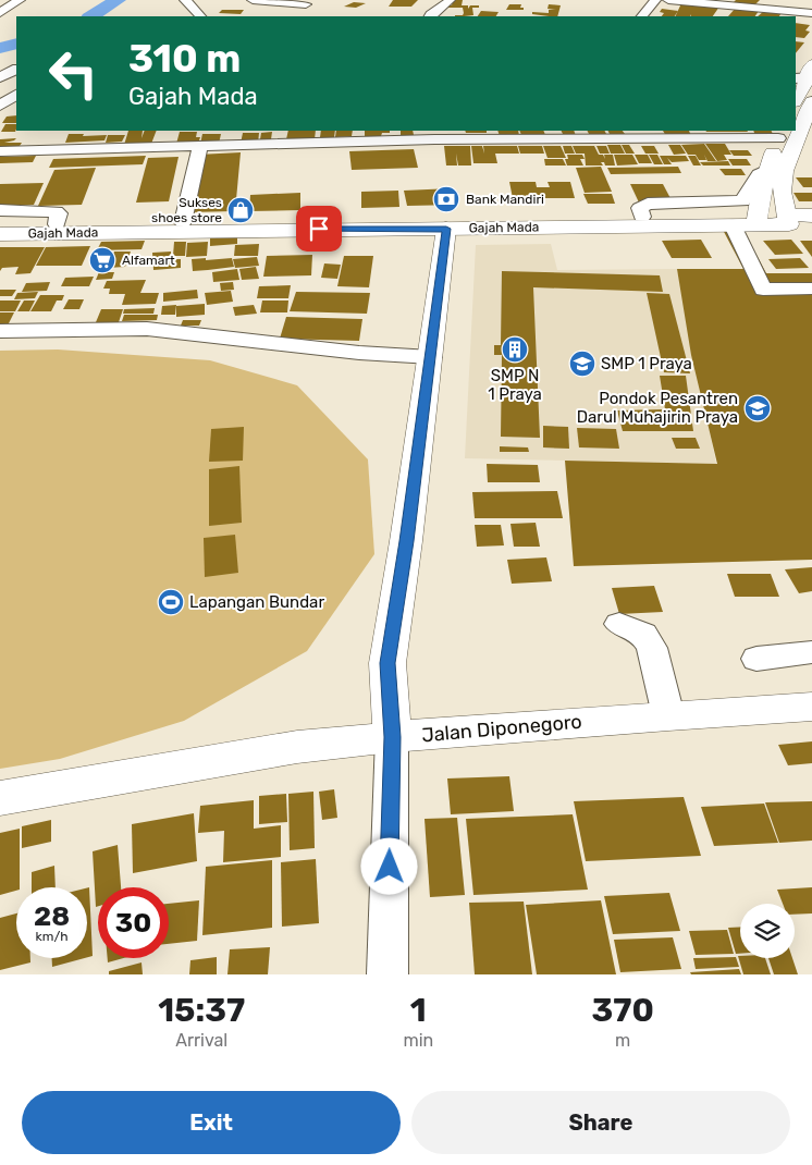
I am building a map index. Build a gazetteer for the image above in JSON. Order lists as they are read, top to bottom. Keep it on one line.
{"streets":{"main road":["Gajah Mada","Jalan Diponegoro"]},"places":{"bank":["Bank Mandiri"],"shop":["Sukses shoes store"],"supermarket":["Alfamart"],"building":["SMP N 1 Praya"],"school or university":["SMP 1 Praya","Pondok Pesantren Darul Muhajirin Praya"],"sports":["Lapangan Bundar"]},"page":{"turn":["310 m","Gajah Mada"],"speed":"28 km/h","limit":"30","eta":["15:37","Arrival","1","min","370","m"],"buttons":["Exit","Share"]}}
